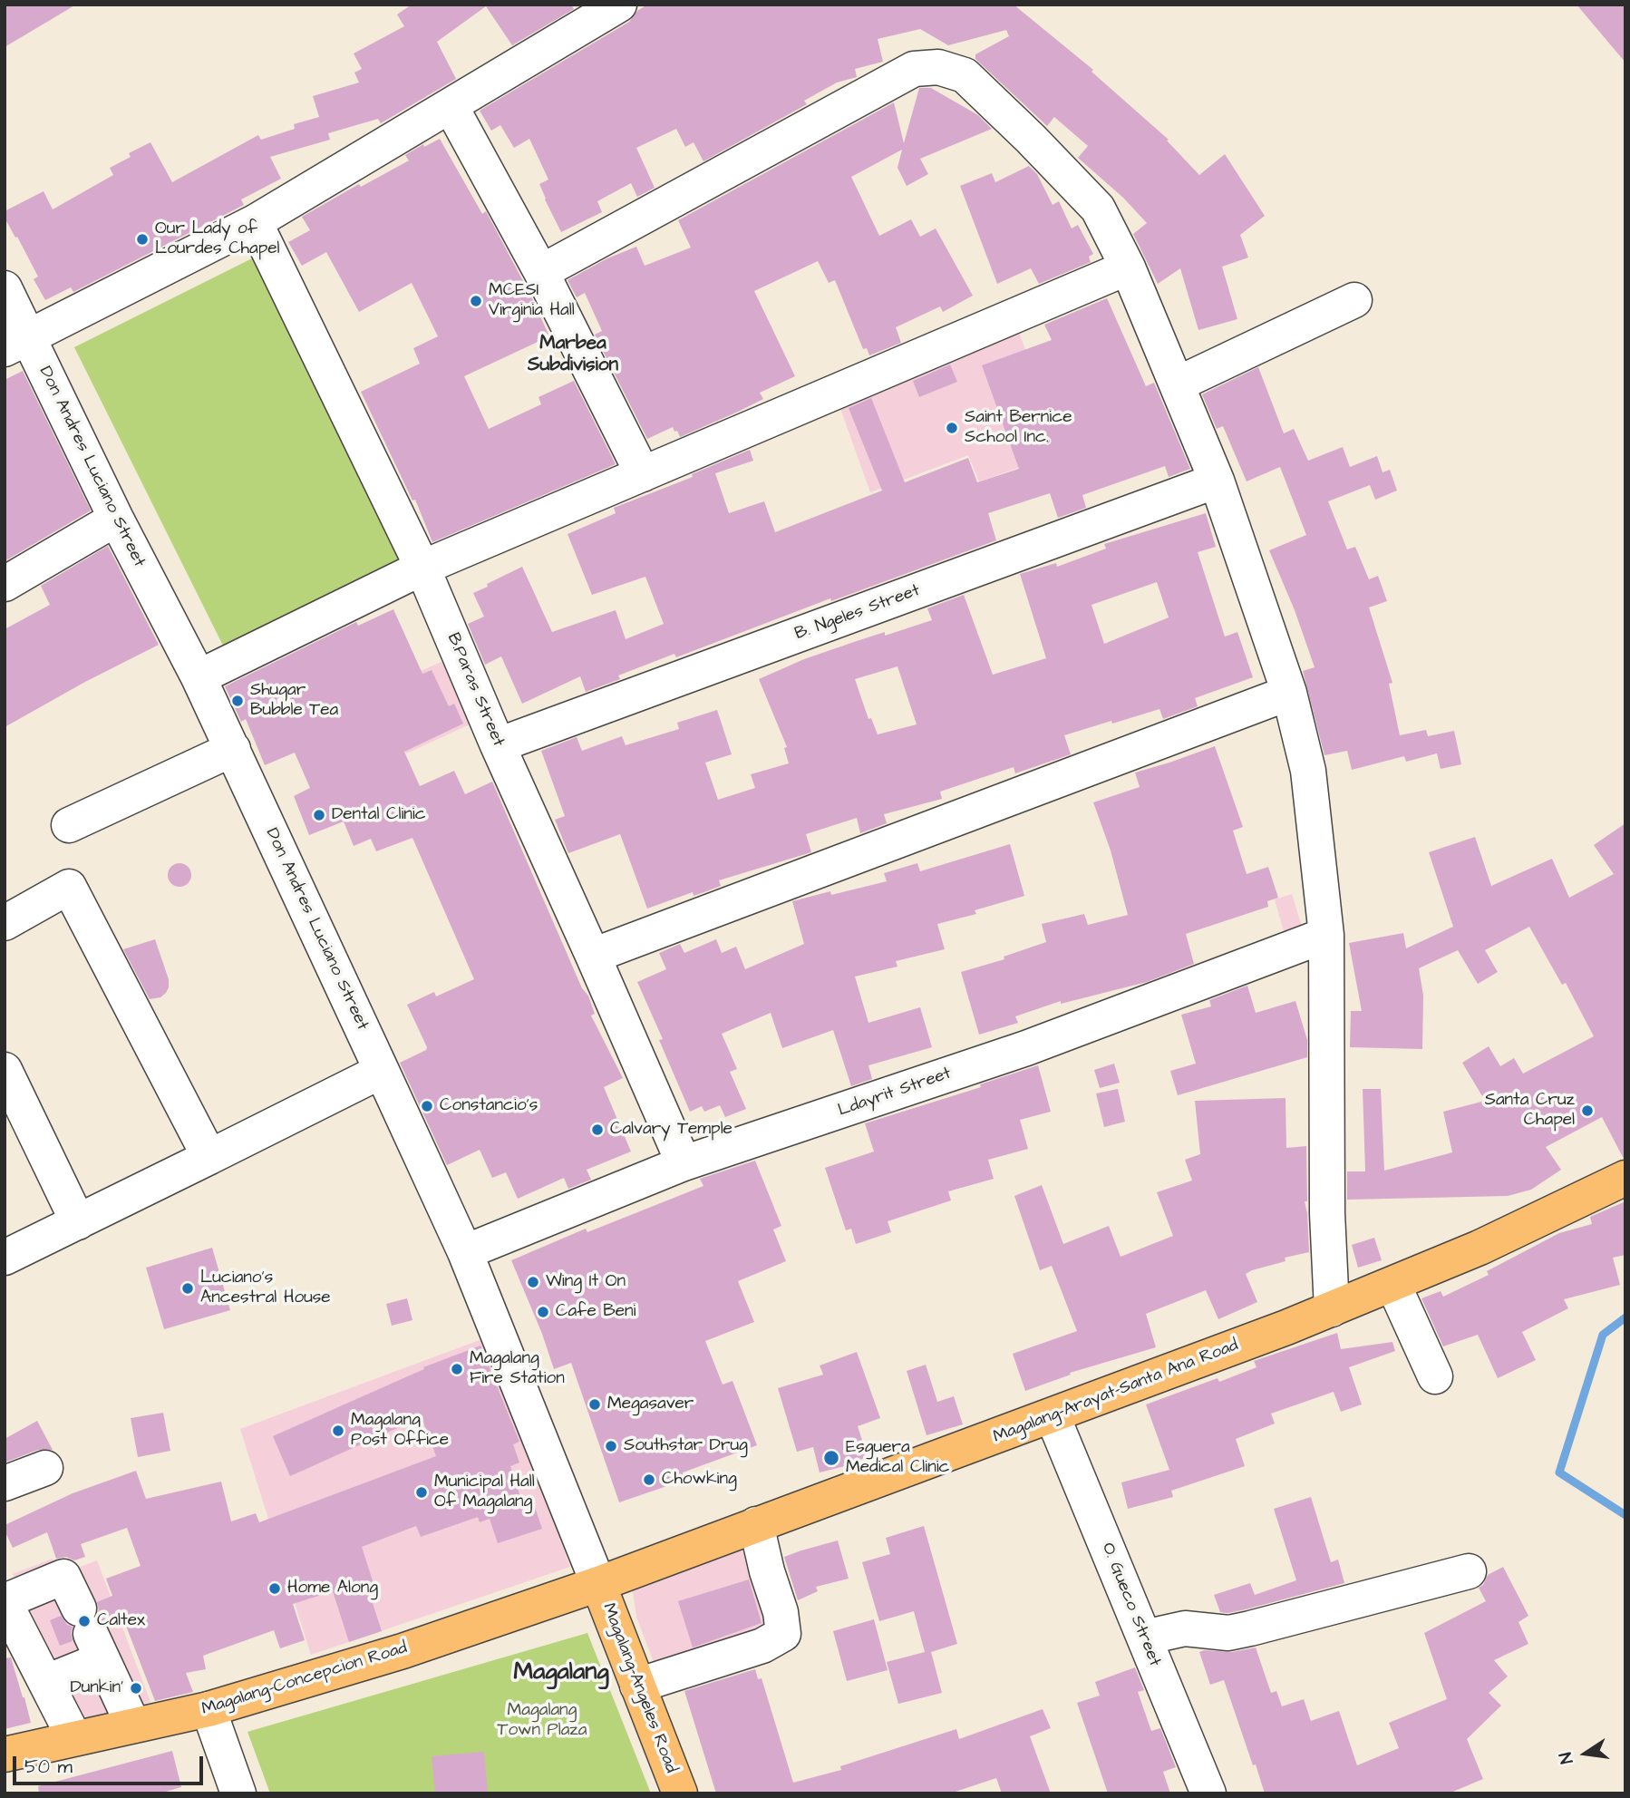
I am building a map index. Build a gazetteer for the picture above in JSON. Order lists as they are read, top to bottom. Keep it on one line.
{"streets":{"main road":["Magalang-Arayat-Santa Ana Road","Magalang-Concepcion Road","Magalang-Angeles Road"],"street":["Don Andres Luciano Street","B. Ngeles Street","B.Paras Street","Ldayrit Street","O. Gueco Street"]},"crossings":[["Don Andres Luciano Street","Ldayrit Street"],["Don Andres Luciano Street","Magalang-Arayat-Santa Ana Road"],["Don Andres Luciano Street","Magalang-Concepcion Road"],["Don Andres Luciano Street","Magalang-Angeles Road"],["B. Ngeles Street","B.Paras Street"],["B.Paras Street","Ldayrit Street"],["Magalang-Arayat-Santa Ana Road","O. Gueco Street"],["Magalang-Arayat-Santa Ana Road","Magalang-Concepcion Road"],["Magalang-Arayat-Santa Ana Road","Magalang-Angeles Road"],["Magalang-Concepcion Road","Magalang-Angeles Road"]],"districts":["Marbea Subdivision","Magalang"],"parks":["Magalang Town Plaza"],"places":["Our Lady of Lourdes Chapel","MCESI Virginia Hall","Saint Bernice School Inc.","Shugar Bubble Tea","Dental Clinic","Constancio's","Santa Cruz Chapel","Calvary Temple","Wing It On","Luciano's Ancestral House","Cafe Beni","Magalang Fire Station","Megasaver","Magalang Post Office","Southstar Drug","Esguera Medical Clinic","Chowking","Municipal Hall Of Magalang","Home Along","Caltex","Dunkin'"],"scale_bar":"50 m","north":"left"}
